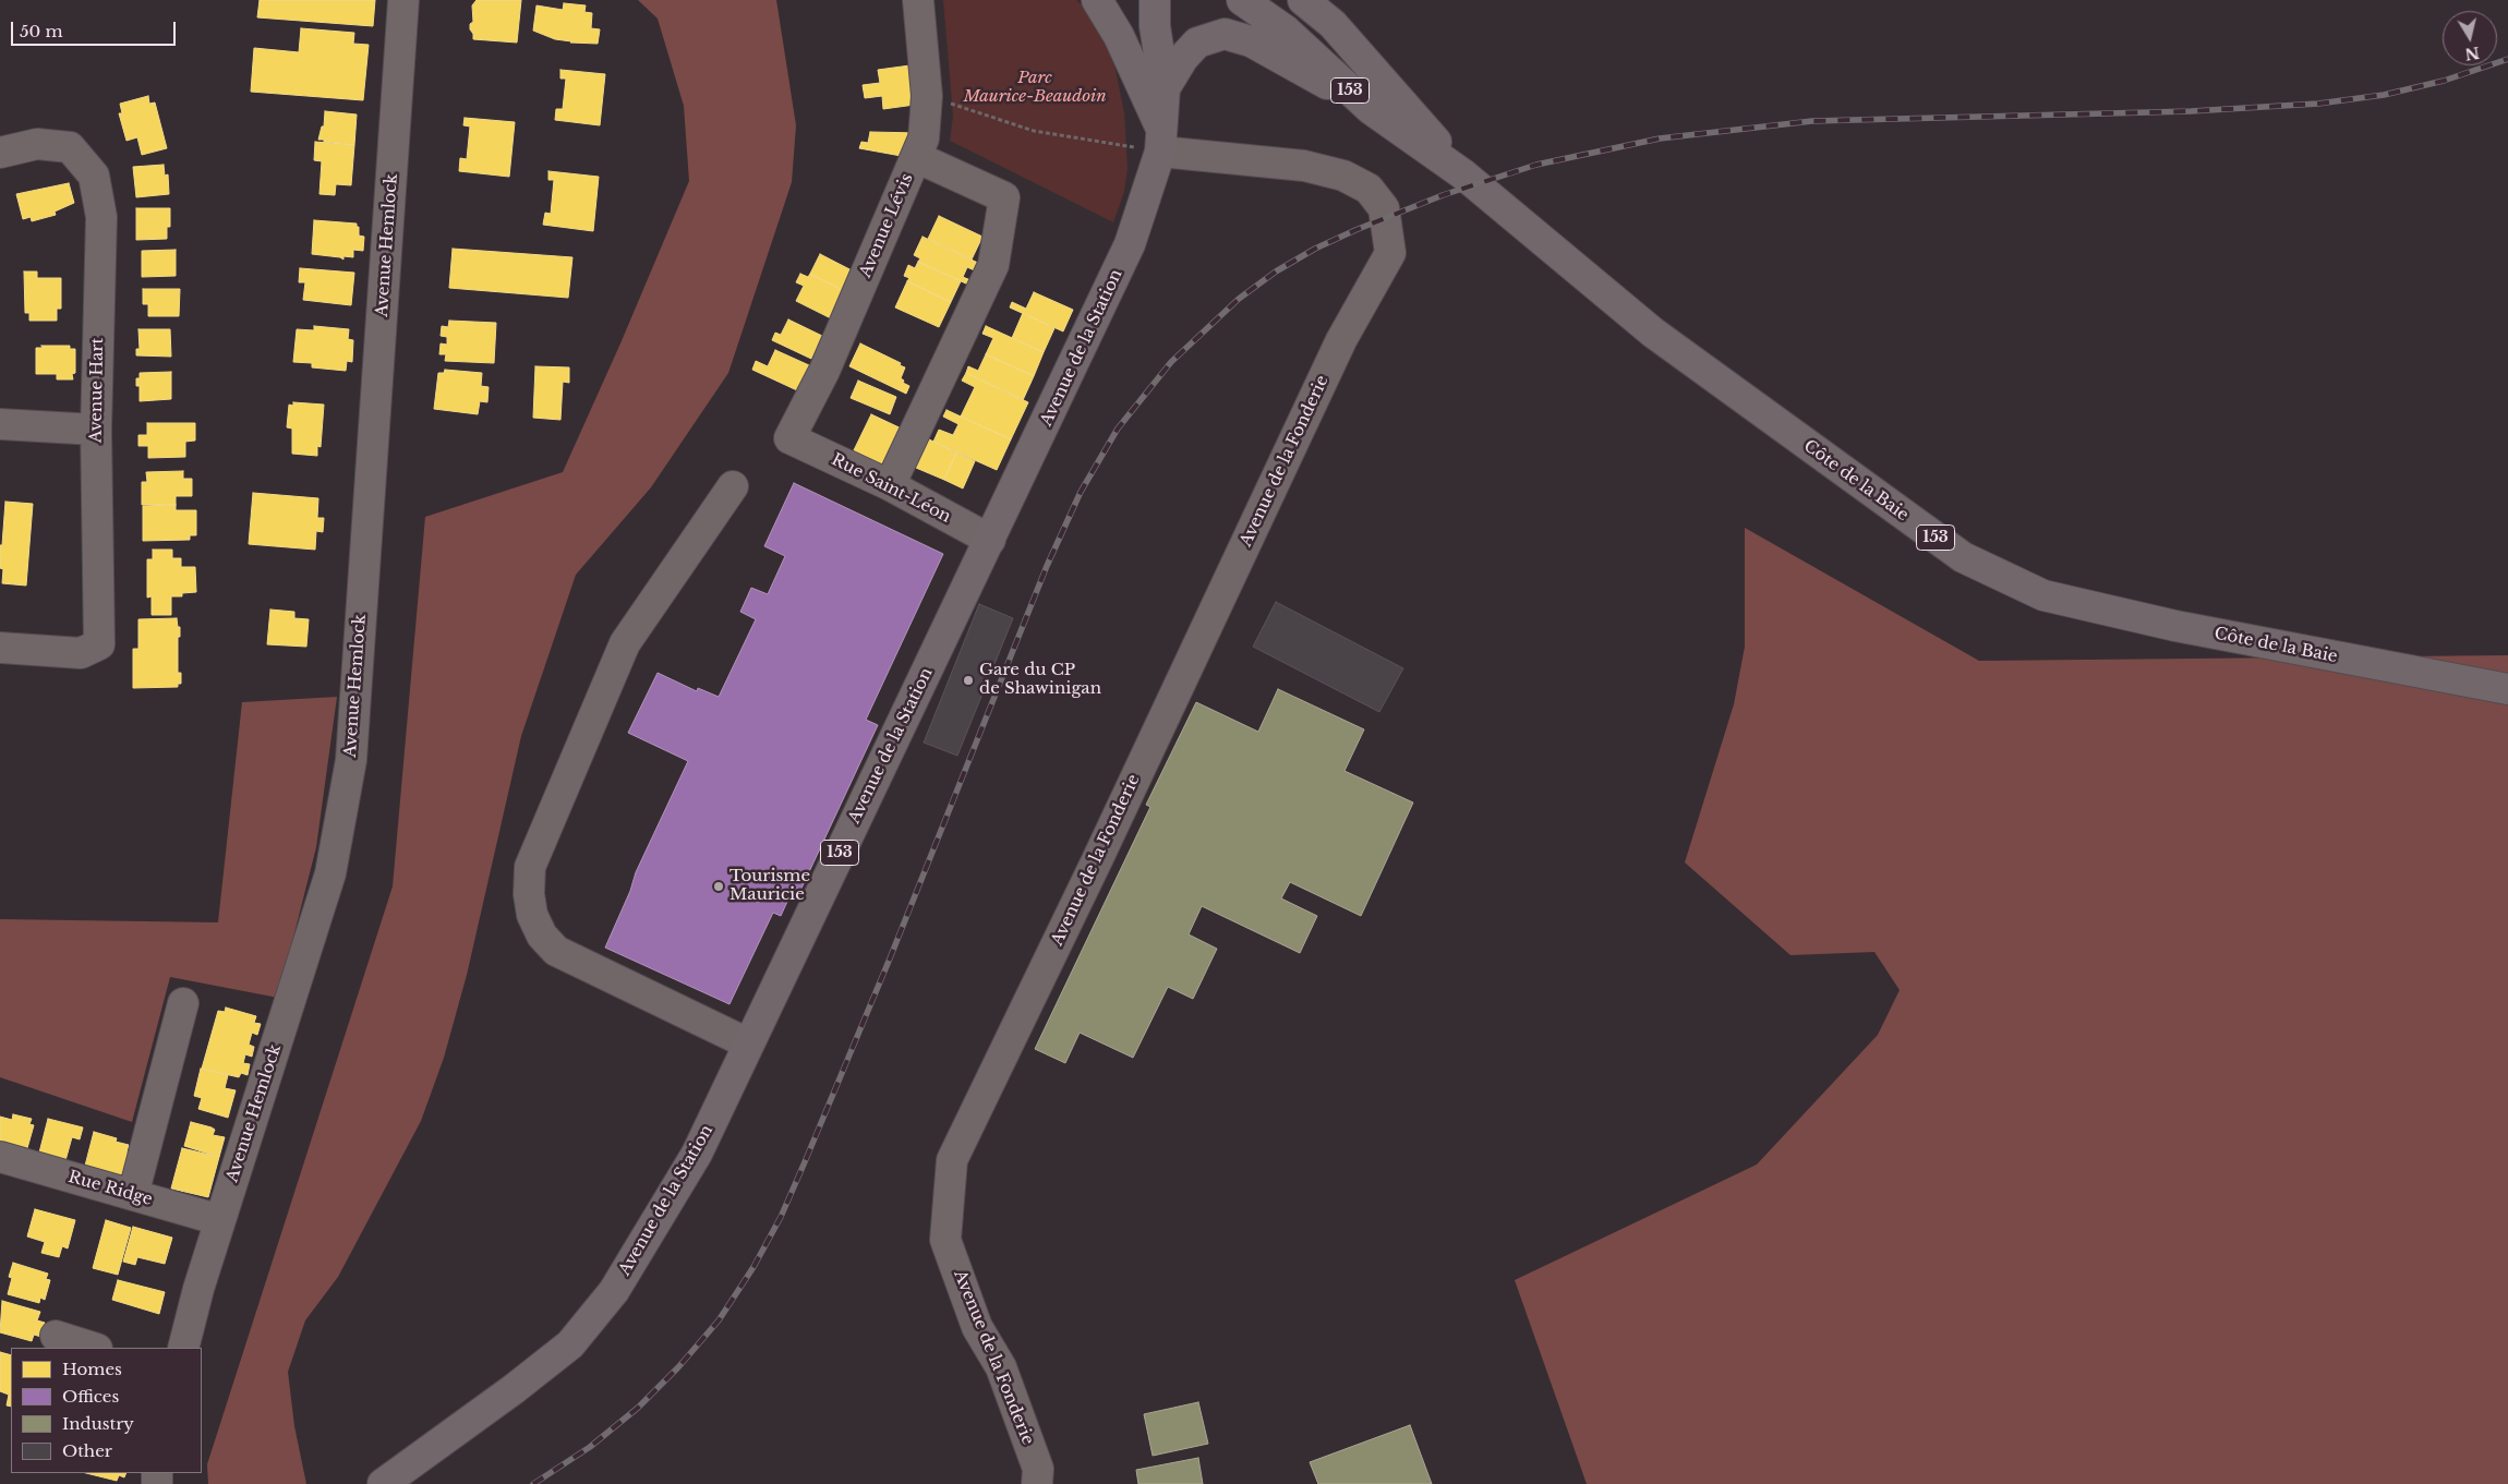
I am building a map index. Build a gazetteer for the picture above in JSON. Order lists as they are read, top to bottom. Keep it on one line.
{"streets":{"main road":["153","Avenue de la Station","Côte de la Baie"],"street":["Avenue Lévis","Avenue Hemlock","Avenue Hart","Avenue de la Fonderie","Rue Saint-Léon","Rue Ridge"]},"crossings":[["153","Côte de la Baie"],["Avenue Lévis","Rue Saint-Léon"],["Avenue Hemlock","Rue Ridge"],["Avenue de la Station","Avenue de la Fonderie"],["Avenue de la Station","Rue Saint-Léon"]],"parks":["Parc Maurice-Beaudoin"],"places":["Gare du CP de Shawinigan","Tourisme Mauricie"],"legend":["Homes","Offices","Industry","Other"],"scale_bar":"50 m","north":"bottom"}
